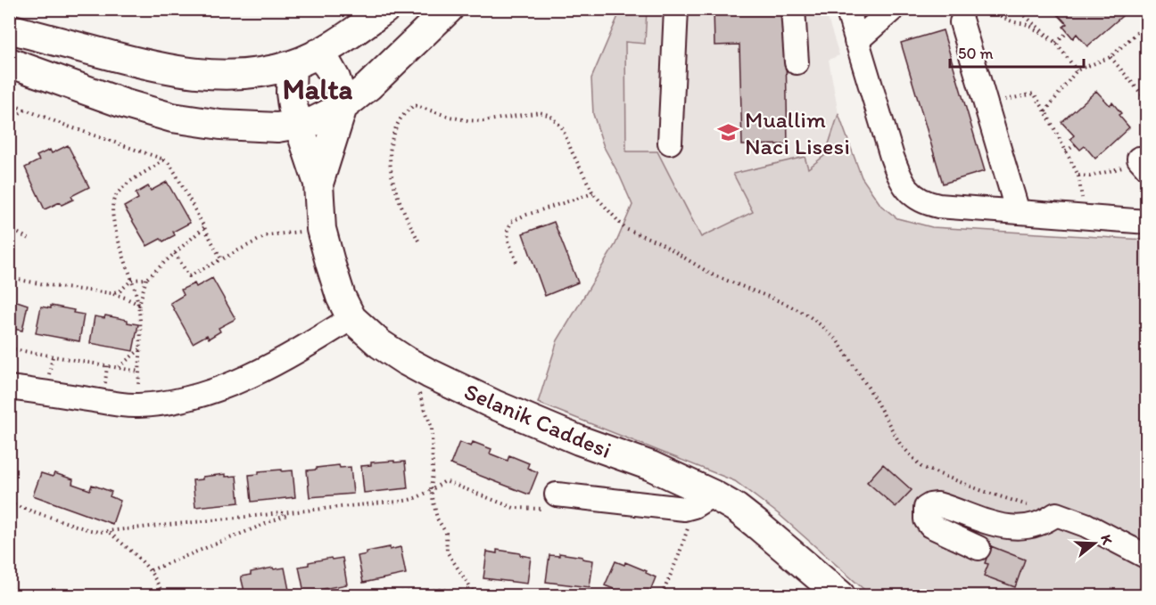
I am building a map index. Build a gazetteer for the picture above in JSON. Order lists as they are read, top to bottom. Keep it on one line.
{"streets":{"main road":["Selanik Caddesi"]},"districts":["Malta"],"places":{"school or university":["Muallim Naci Lisesi"]},"scale_bar":"50 m","north":"right"}
